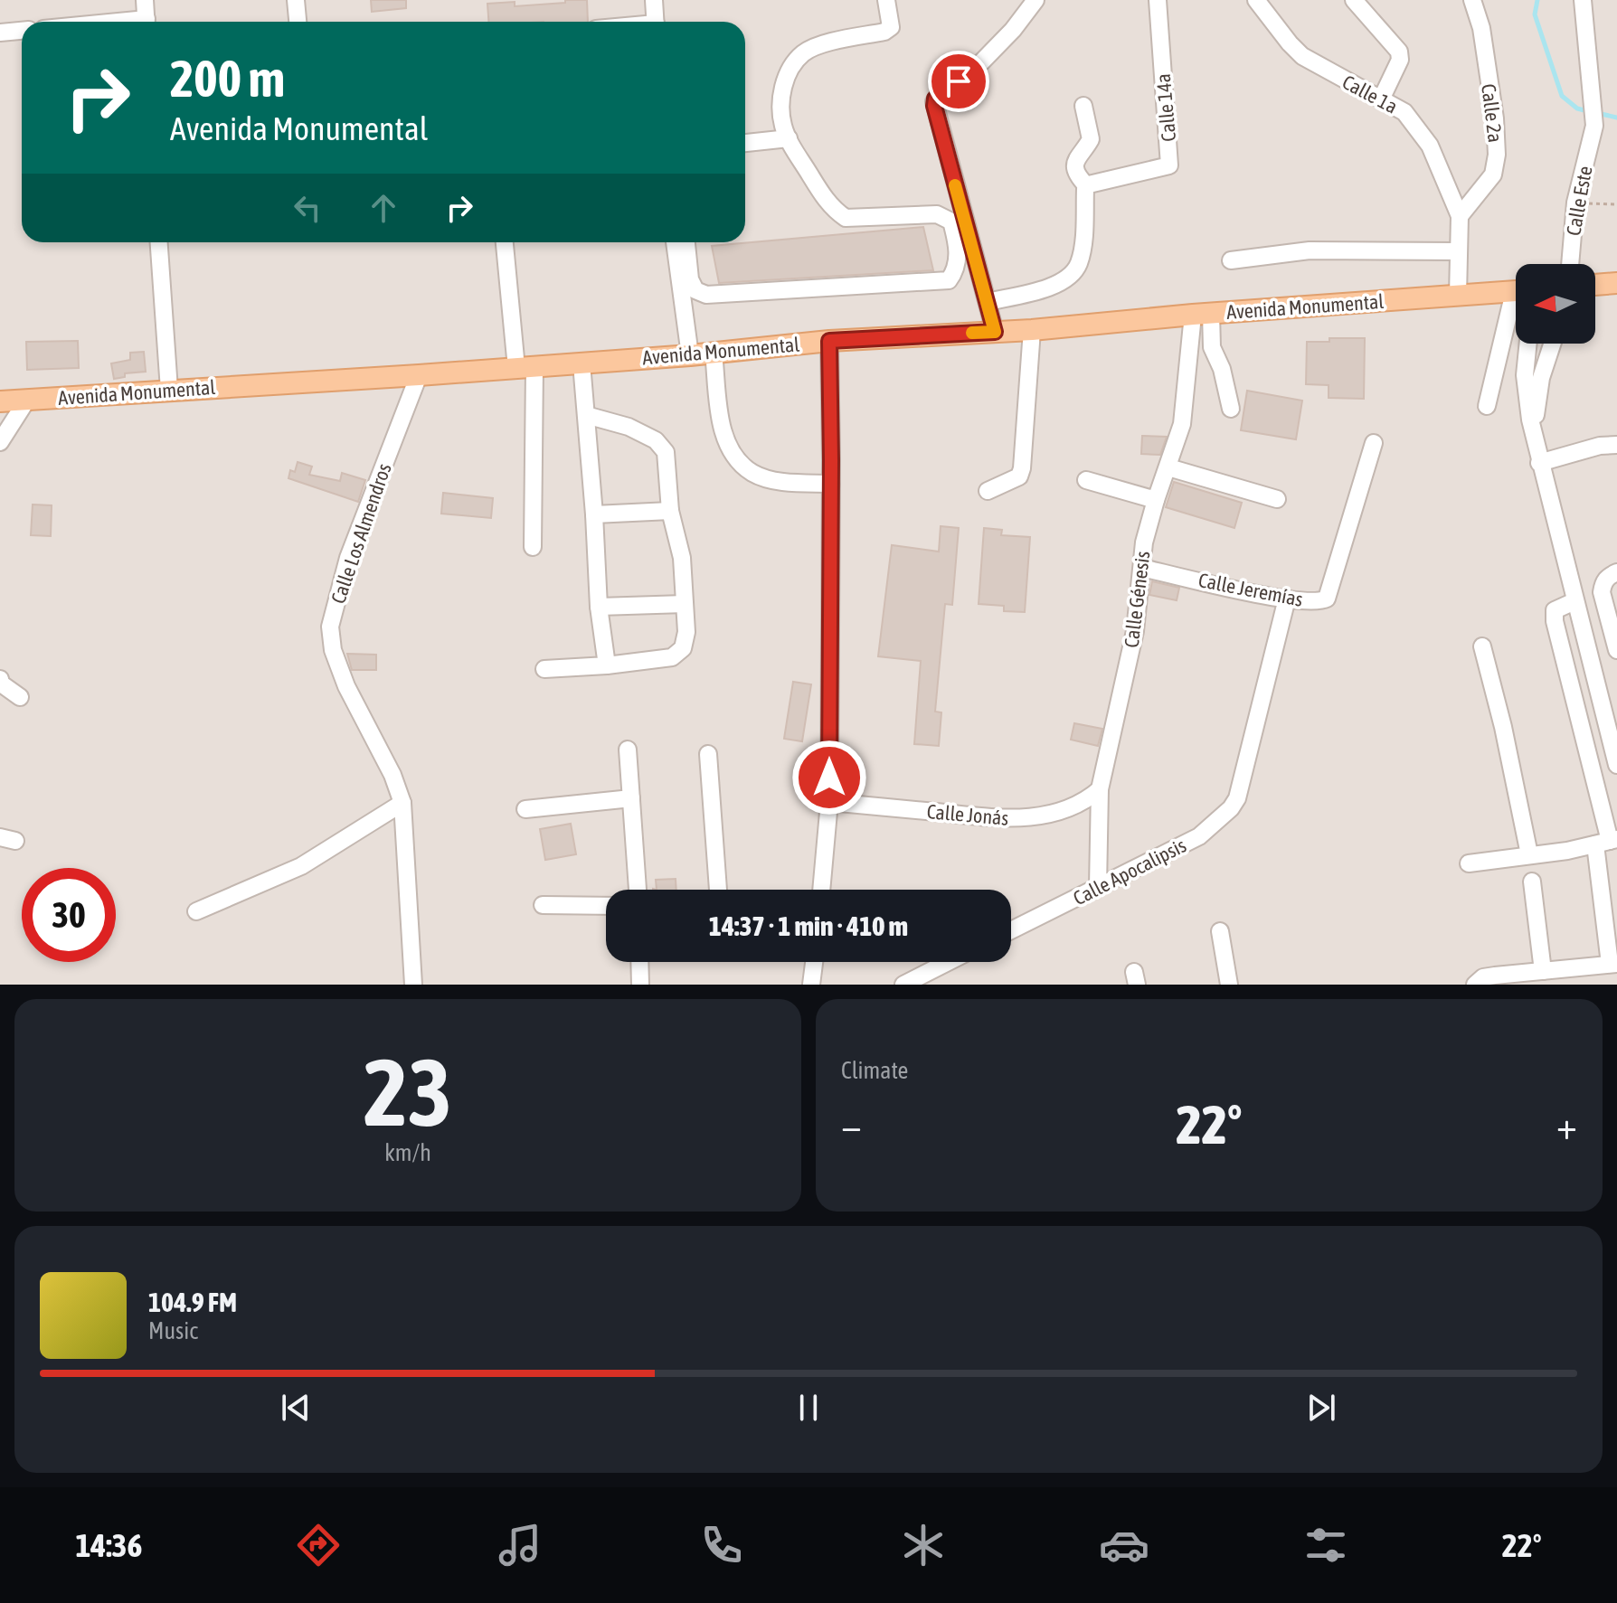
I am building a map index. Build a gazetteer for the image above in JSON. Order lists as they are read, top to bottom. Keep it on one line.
{"streets":{"main road":["Avenida Monumental"],"street":["Calle 1a","Calle 14a","Calle 2a","Calle Este","Calle Los Almendros","Calle Jeremías","Calle Génesis","Calle Jonás","Calle Apocalipsis"]},"crossings":[["Calle 1a","Calle 2a"],["Calle 1a","Avenida Monumental"],["Avenida Monumental","Calle Los Almendros"],["Avenida Monumental","Calle Génesis"],["Calle Jeremías","Calle Génesis"],["Calle Jeremías","Calle Apocalipsis"],["Calle Génesis","Calle Jonás"],["Calle Génesis","Calle Apocalipsis"]],"north":"left","page":{"turn":["200 m","Avenida Monumental"],"limit":"30","trip":"14:37 · 1 min · 410 m","tile":[["23","km/h"],"Climate"],"heat":["−","22°","+"],"song":["104.9 FM","Music"],"tabs":["14:36","22°"]}}
